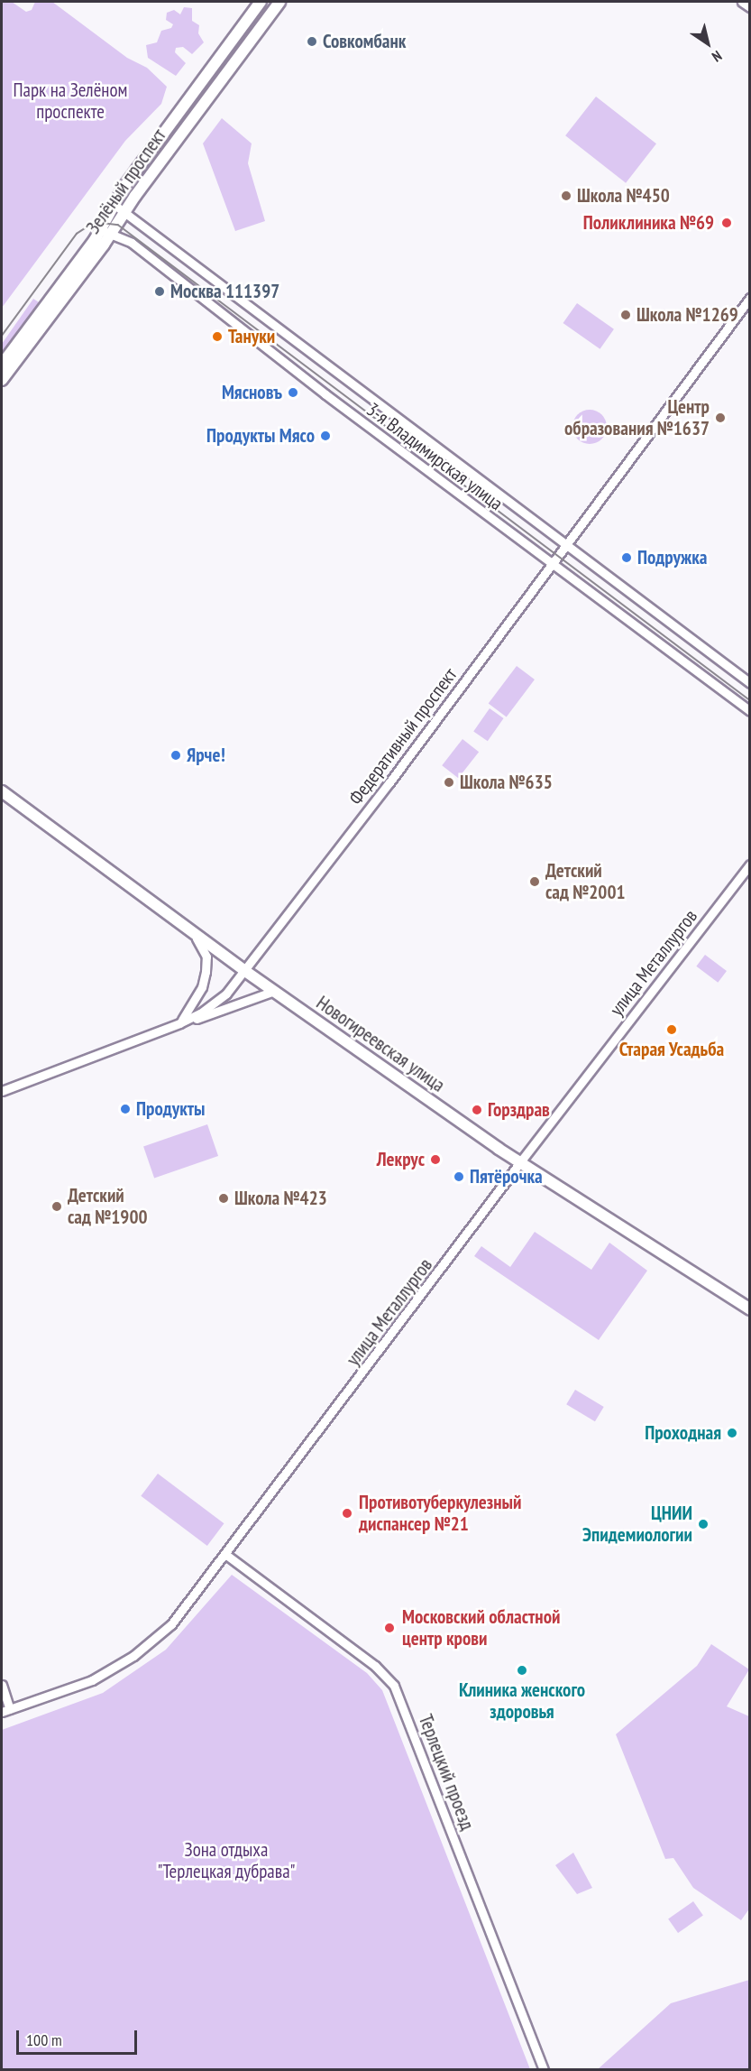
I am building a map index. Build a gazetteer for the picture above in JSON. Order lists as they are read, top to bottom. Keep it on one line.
{"streets":{"main road":["Зелёный проспект","Новогиреевская улица"],"street":["3-я Владимирская улица","Федеративный проспект","улица Металлургов","Терлецкий проезд"]},"crossings":[["Зелёный проспект","3-я Владимирская улица"],["3-я Владимирская улица","Федеративный проспект"],["Федеративный проспект","Новогиреевская улица"],["улица Металлургов","Новогиреевская улица"],["улица Металлургов","Терлецкий проезд"]],"parks":["Парк на Зелёном проспекте","Зона отдыха \"Терлецкая дубрава\""],"places":["Совкомбанк","Школа №450","Поликлиника №69","Москва 111397","Школа №1269","Тануки","Мясновъ","Центр образования №1637","Продукты Мясо","Подружка","Ярче!","Школа №635","Детский сад №2001","Старая Усадьба","Продукты","Горздрав","Лекрус","Пятёрочка","Школа №423","Детский сад №1900","Проходная","Противотуберкулезный диспансер №21","ЦНИИ Эпидемиологии","Московский областной центр крови","Клиника женского здоровья"],"scale_bar":"100 m","north":"bottom right"}
